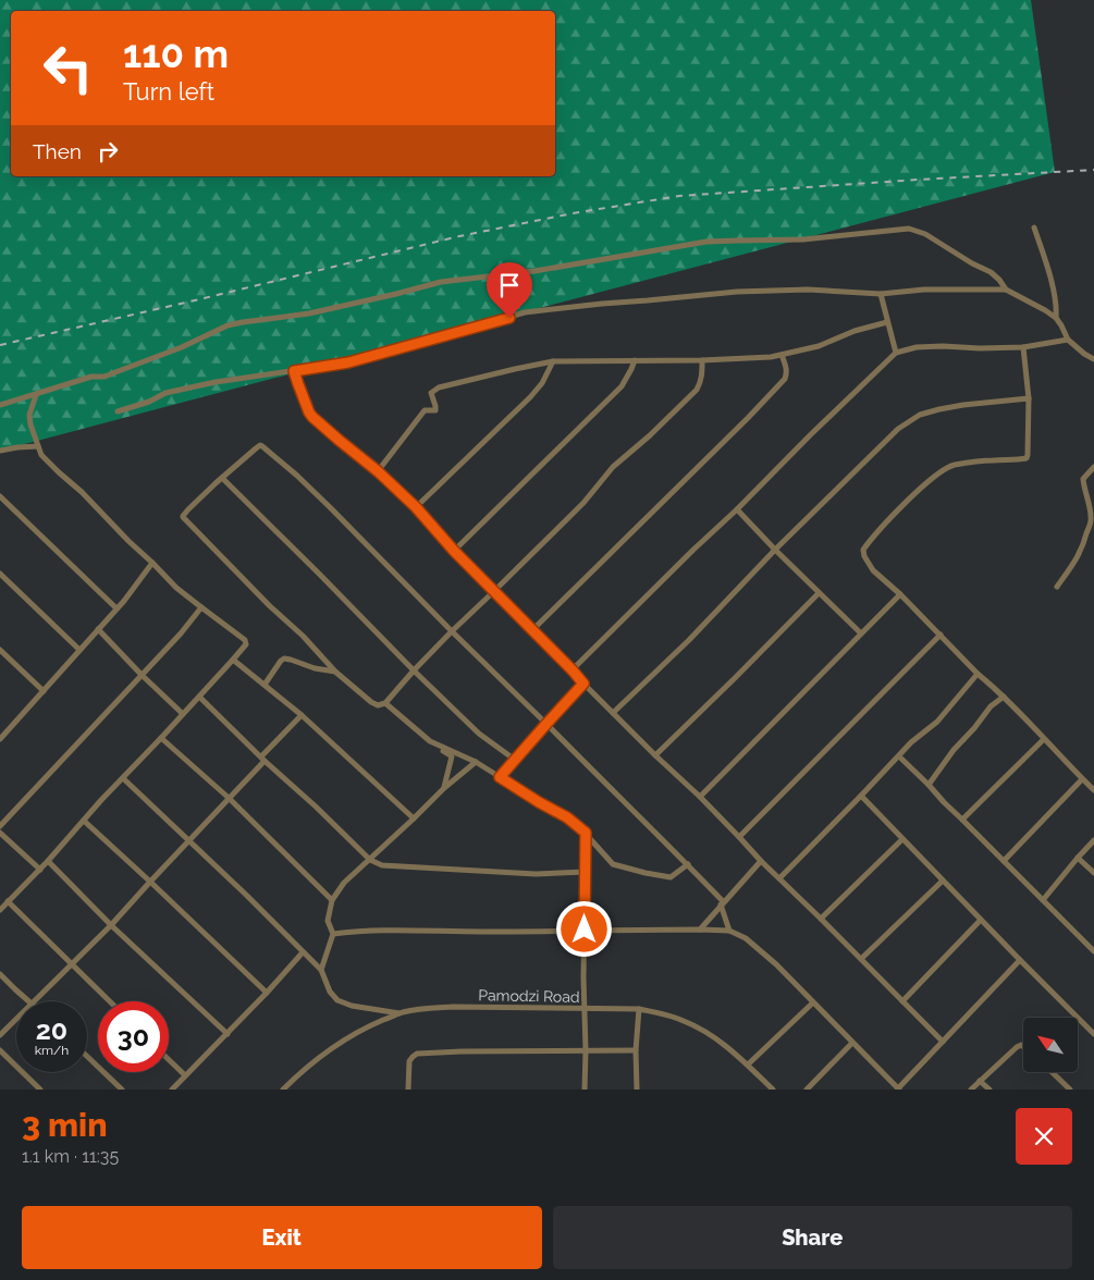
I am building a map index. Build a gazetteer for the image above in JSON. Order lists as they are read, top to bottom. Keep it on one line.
{"streets":{"street":["Pamodzi Road"]},"north":"top left","page":{"turn":["110 m","Turn left"],"then":"Then","speed":"20 km/h","limit":"30","heading":["3 min","1.1 km · 11:35"],"buttons":["Exit","Share"]}}
